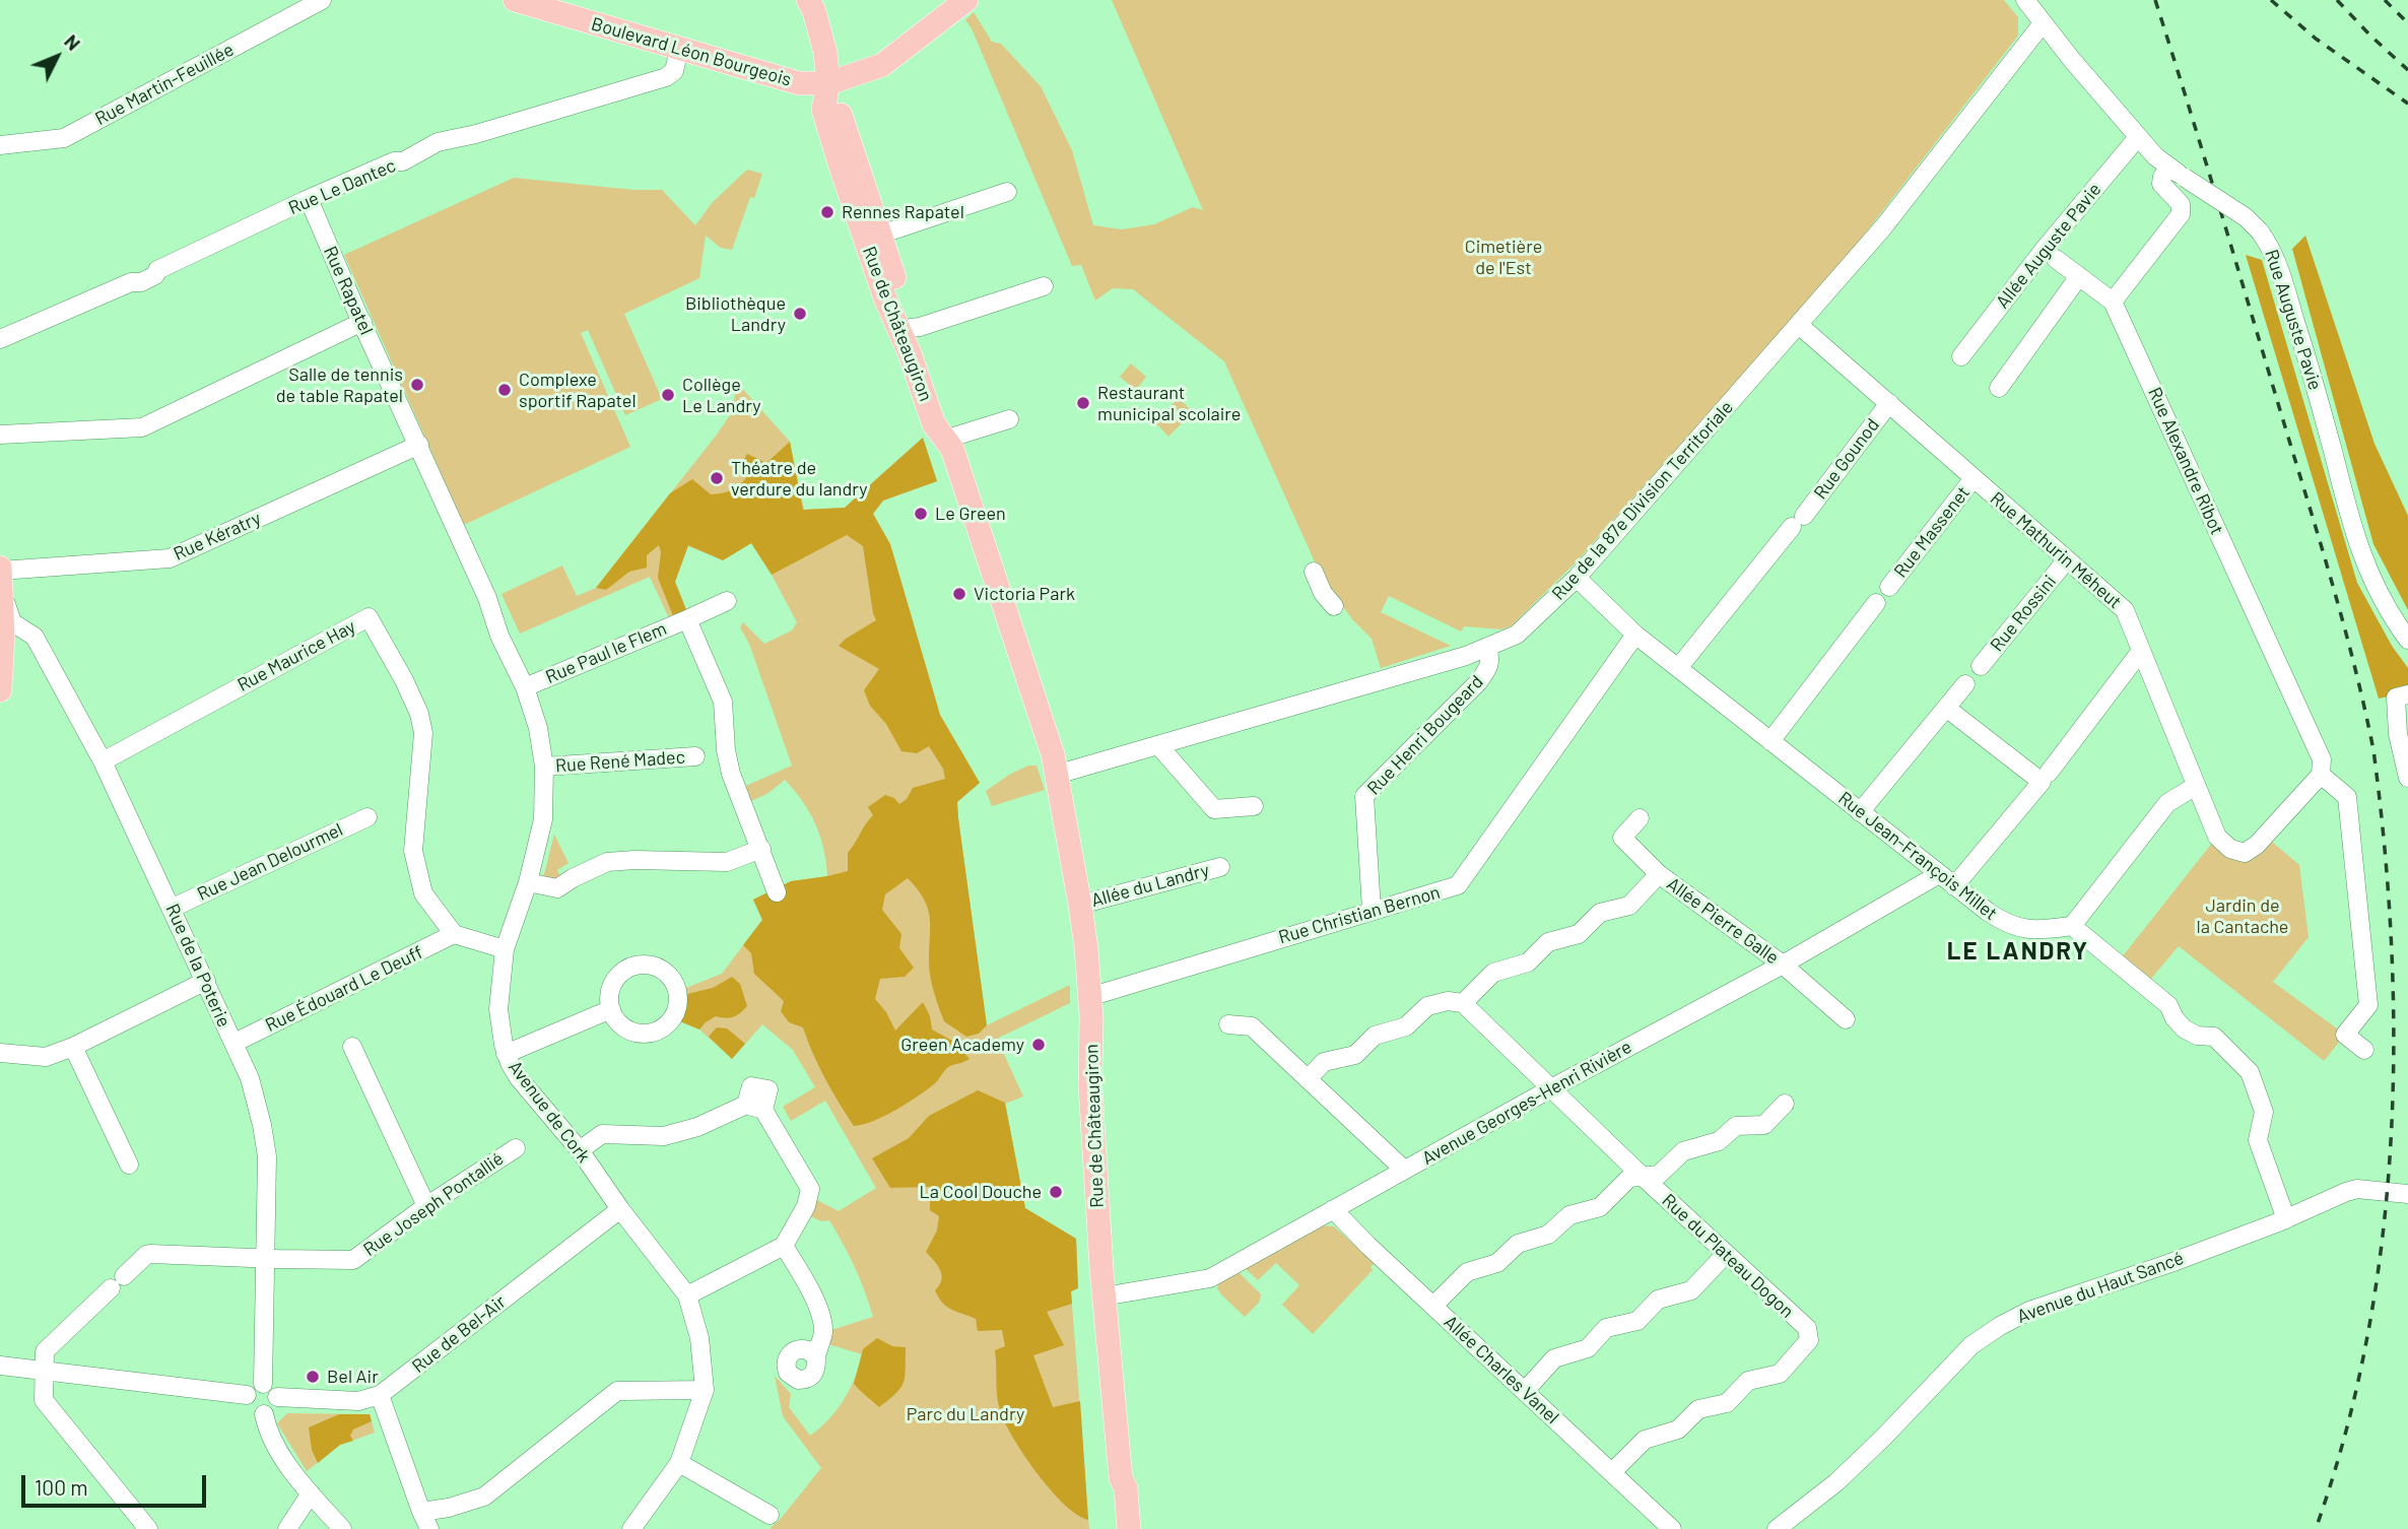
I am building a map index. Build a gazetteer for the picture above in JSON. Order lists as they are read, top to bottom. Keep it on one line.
{"streets":{"main road":["Boulevard Léon Bourgeois","Rue de Châteaugiron"],"street":["Rue Martin-Feuillée","Rue Le Dantec","Allée Auguste Pavie","Rue Rapatel","Rue Auguste Pavie","Rue Gounod","Rue Alexandre Ribot","Rue de la 87e Division Territoriale","Rue Massenet","Rue Kératry","Rue Mathurin Méheut","Rue Rossini","Rue Paul le Flem","Rue Maurice Hay","Rue Henri Bougeard","Rue René Madec","Rue Jean-François Millet","Rue Jean Delourmel","Allée du Landry","Rue Christian Bernon","Allée Pierre Galle","Rue de la Poterie","Rue Édouard Le Deuff","Avenue Georges-Henri Rivière","Avenue de Cork","Rue Joseph Pontallié","Rue du Plateau Dogon","Avenue du Haut Sancé","Rue de Bel-Air","Allée Charles Vanel"]},"crossings":[["Boulevard Léon Bourgeois","Rue Le Dantec"],["Boulevard Léon Bourgeois","Rue de Châteaugiron"],["Rue Le Dantec","Rue Rapatel"],["Allée Auguste Pavie","Rue Auguste Pavie"],["Rue Rapatel","Rue Kératry"],["Rue Rapatel","Avenue de Cork"],["Rue Auguste Pavie","Rue de la 87e Division Territoriale"],["Rue de Châteaugiron","Rue de la 87e Division Territoriale"],["Rue de Châteaugiron","Allée du Landry"],["Rue de Châteaugiron","Rue Christian Bernon"],["Rue de Châteaugiron","Avenue Georges-Henri Rivière"],["Rue Gounod","Rue Mathurin Méheut"],["Rue Gounod","Rue Jean-François Millet"],["Rue Alexandre Ribot","Rue Mathurin Méheut"],["Rue de la 87e Division Territoriale","Rue Mathurin Méheut"],["Rue de la 87e Division Territoriale","Rue Henri Bougeard"],["Rue de la 87e Division Territoriale","Rue Jean-François Millet"],["Rue Massenet","Rue Mathurin Méheut"],["Rue Mathurin Méheut","Rue Rossini"],["Rue Paul le Flem","Avenue de Cork"],["Rue Maurice Hay","Rue de la Poterie"],["Rue Maurice Hay","Rue Édouard Le Deuff"],["Rue Henri Bougeard","Rue Christian Bernon"],["Rue René Madec","Avenue de Cork"],["Rue Jean-François Millet","Rue Christian Bernon"],["Rue Jean-François Millet","Avenue Georges-Henri Rivière"],["Rue Jean Delourmel","Rue de la Poterie"],["Allée Pierre Galle","Avenue Georges-Henri Rivière"],["Rue de la Poterie","Rue Édouard Le Deuff"],["Rue de la Poterie","Rue Joseph Pontallié"],["Rue de la Poterie","Rue de Bel-Air"],["Avenue Georges-Henri Rivière","Rue du Plateau Dogon"],["Avenue Georges-Henri Rivière","Allée Charles Vanel"],["Avenue de Cork","Rue de Bel-Air"],["Rue du Plateau Dogon","Allée Charles Vanel"]],"districts":["LE LANDRY"],"parks":["Cimetière de l'Est","Jardin de la Cantache","Parc du Landry"],"places":["Rennes Rapatel","Bibliothèque Landry","Salle de tennis de table Rapatel","Complexe sportif Rapatel","Collège Le Landry","Restaurant municipal scolaire","Théatre de verdure du landry","Le Green","Victoria Park","Green Academy","La Cool Douche","Bel Air"],"scale_bar":"100 m","north":"top right"}
